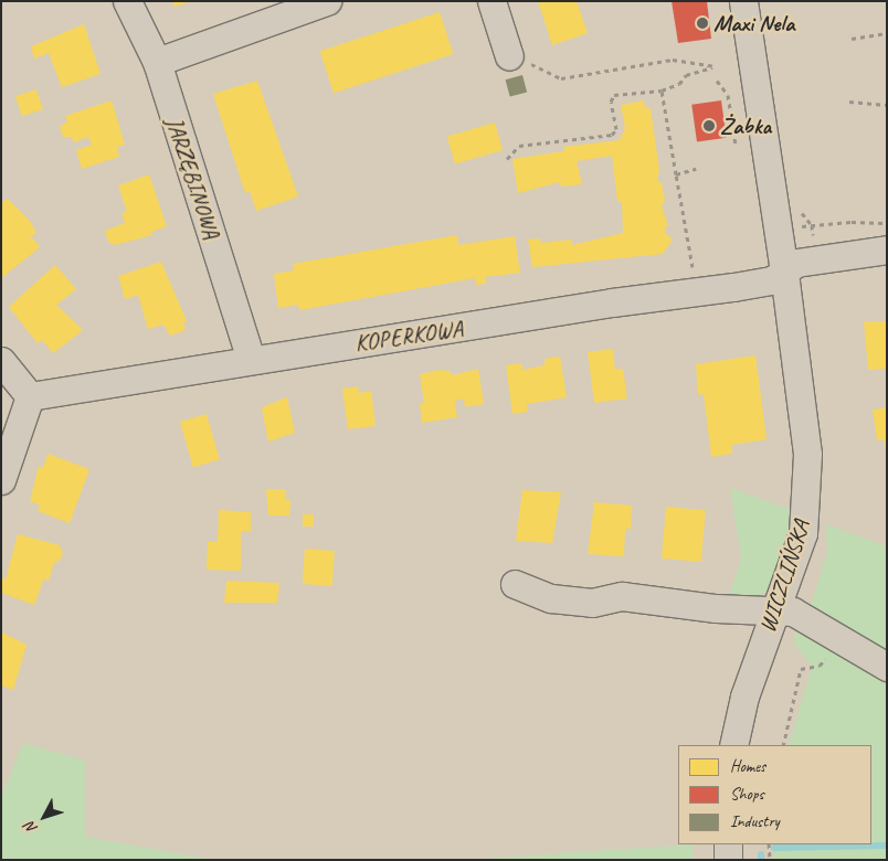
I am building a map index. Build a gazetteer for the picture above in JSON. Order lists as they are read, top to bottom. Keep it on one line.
{"streets":{"street":["JARZĘBINOWA","KOPERKOWA","WICZLIŃSKA"]},"crossings":[["JARZĘBINOWA","KOPERKOWA"],["KOPERKOWA","WICZLIŃSKA"]],"places":["Maxi Nela","Żabka"],"legend":["Homes","Shops","Industry"],"north":"bottom left"}
